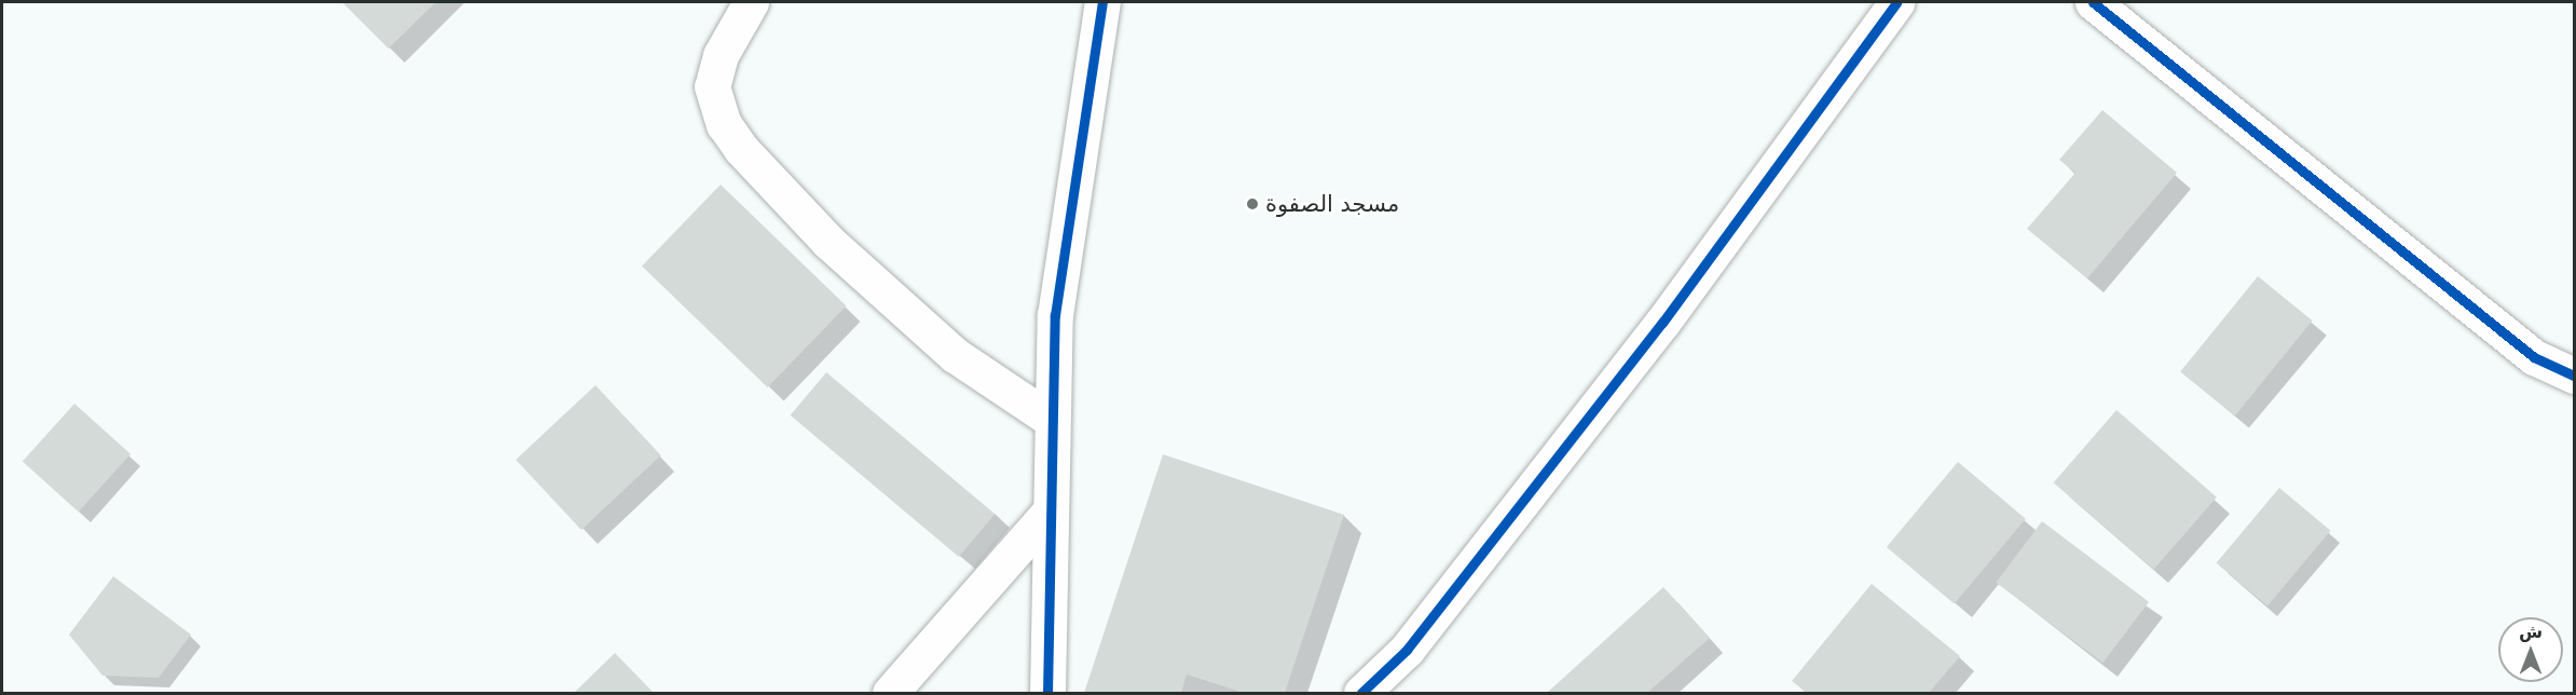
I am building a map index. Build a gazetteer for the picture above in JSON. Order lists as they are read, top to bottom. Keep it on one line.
{"places":["مسجد الصفوة"],"north":"top"}
